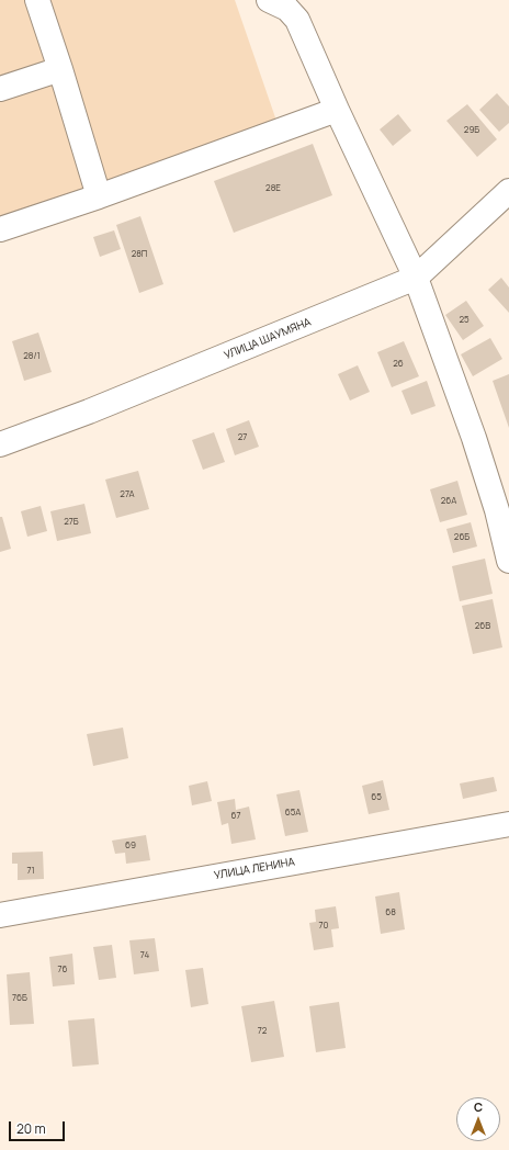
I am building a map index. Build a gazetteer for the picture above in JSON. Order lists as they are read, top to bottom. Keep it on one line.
{"streets":{"street":["УЛИЦА ШАУМЯНА","УЛИЦА ЛЕНИНА"]},"house_numbers":["29Б","28Е","28П","25","28/1","26","27","27А","26А","27Б","26Б","26В","65","65А","67","69","71","68","70","74","76","76Б","72"],"scale_bar":"20 m","north":"top"}
